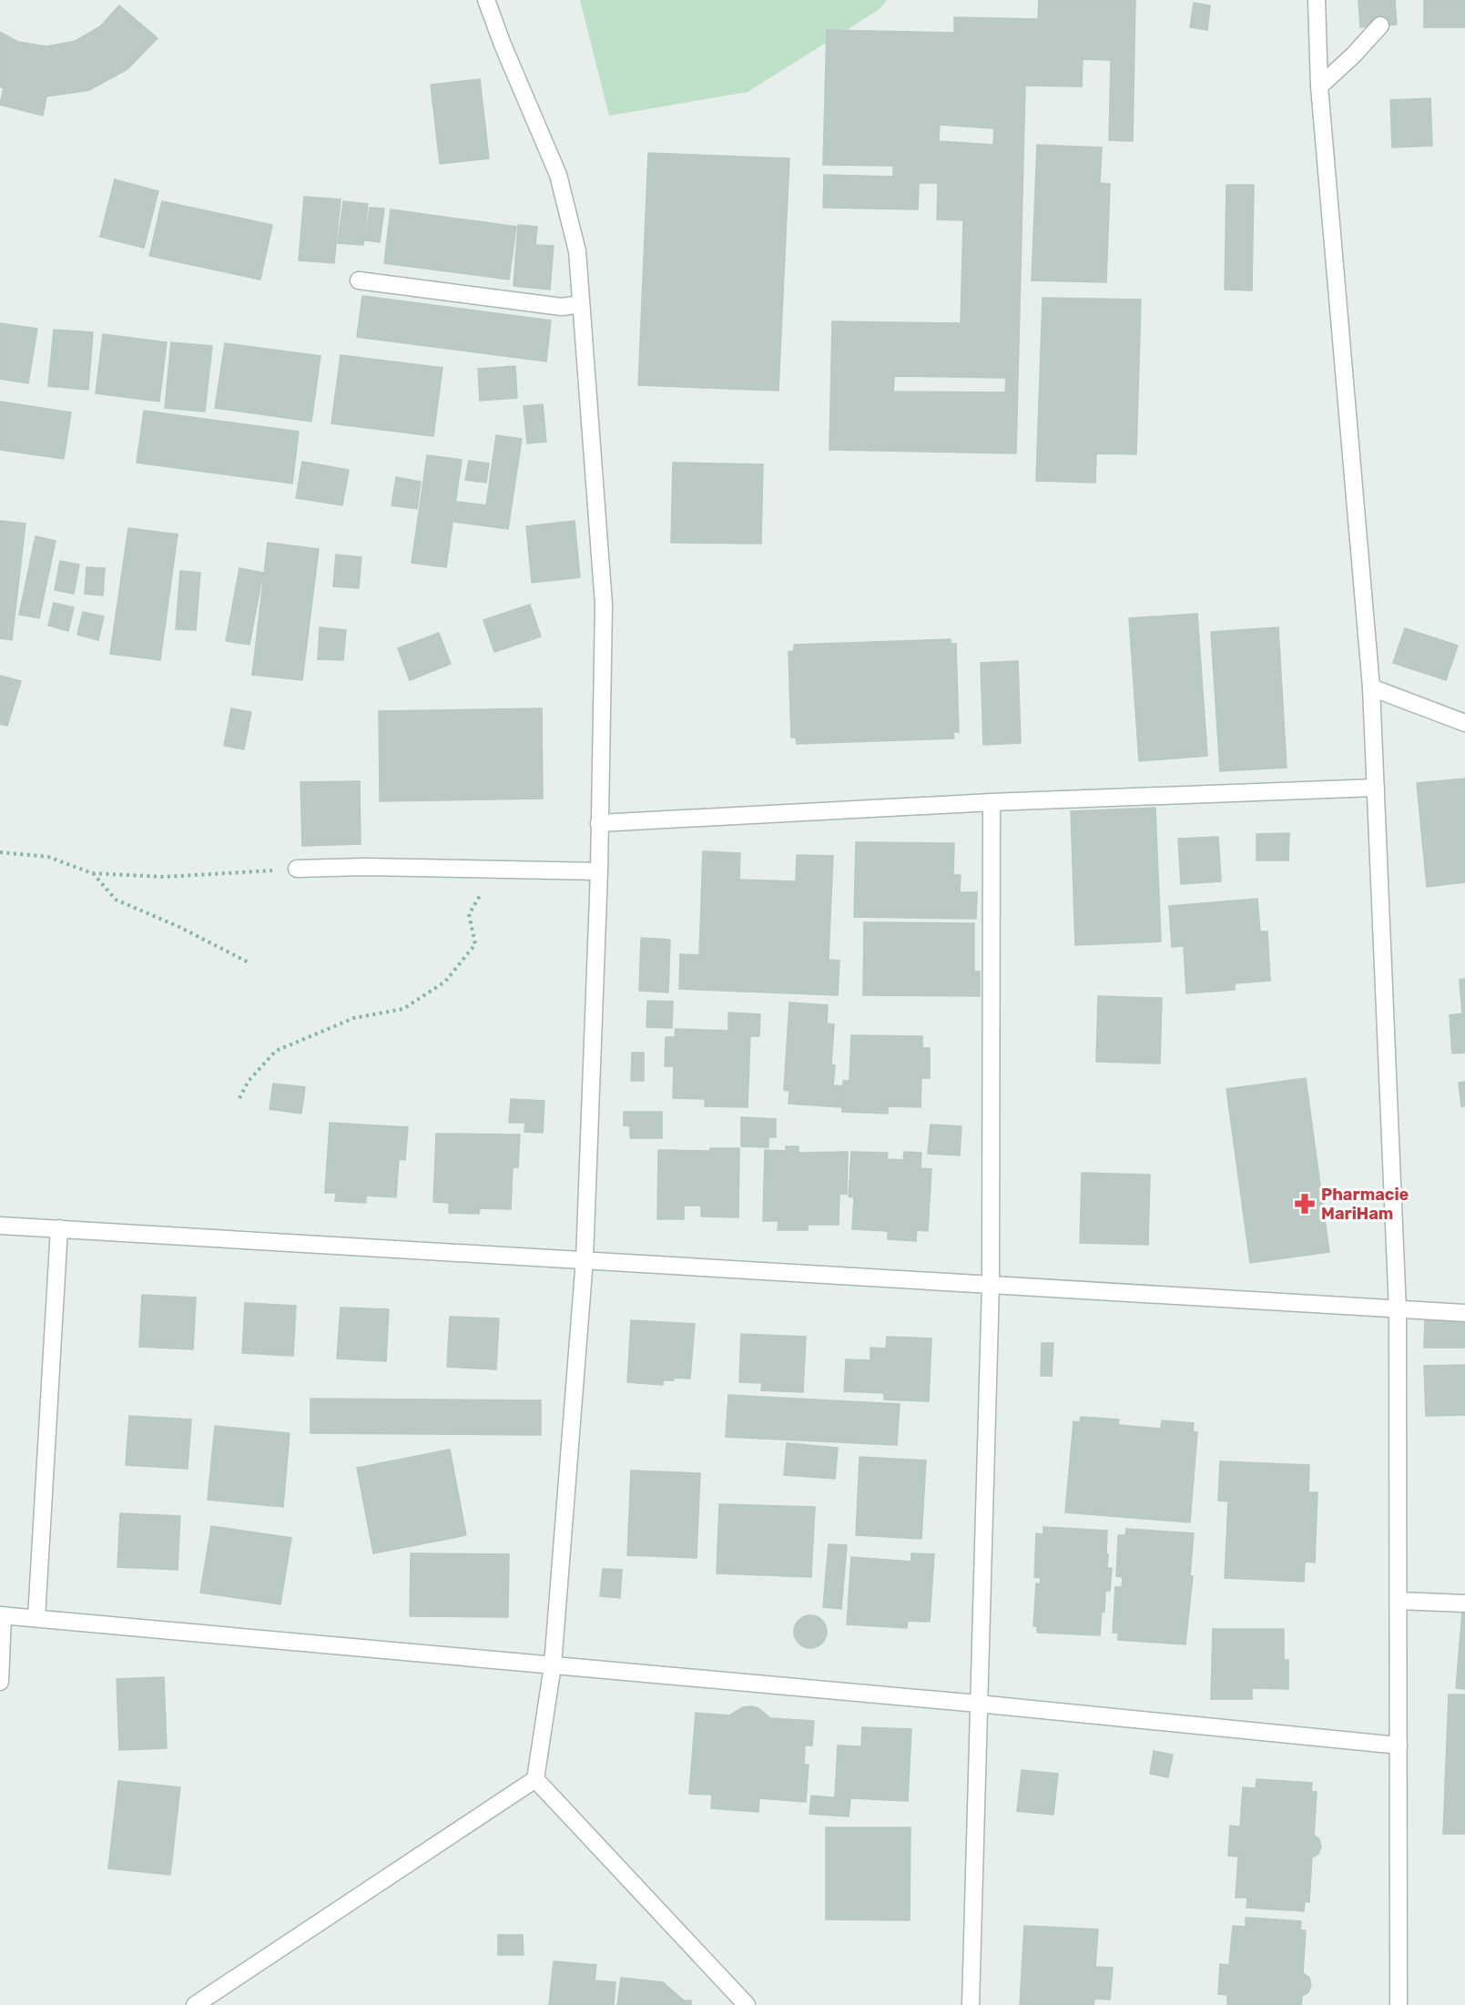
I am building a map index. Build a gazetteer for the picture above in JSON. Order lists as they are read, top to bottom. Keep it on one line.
{"places":{"pharmacy":["Pharmacie MariHam"]}}
